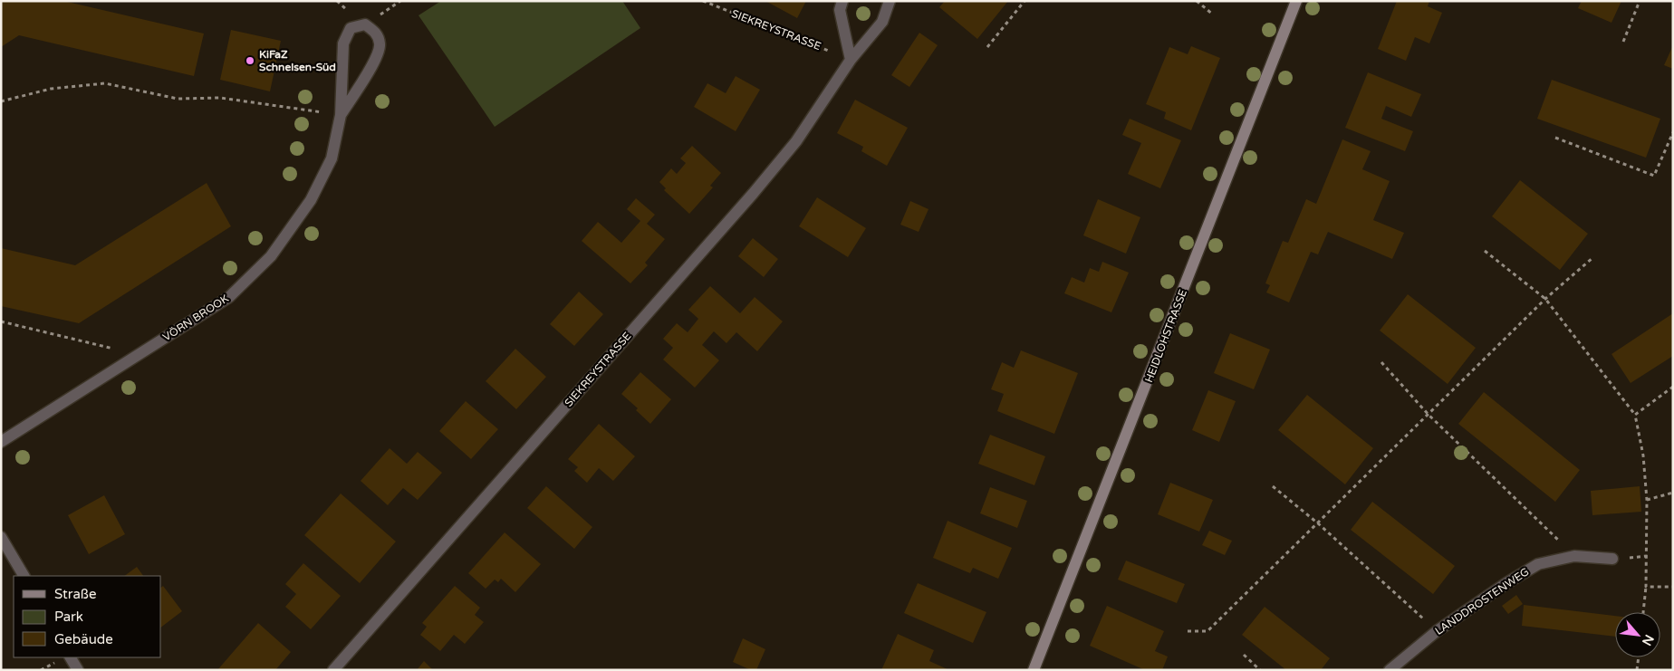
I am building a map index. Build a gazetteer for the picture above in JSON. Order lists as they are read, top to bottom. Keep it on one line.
{"streets":{"main road":["HEIDLOHSTRASSE"],"street":["SIEKREYSTRASSE","VÖRN BROOK","LANDDROSTENWEG"]},"places":["KiFaZ Schnelsen-Süd"],"legend":["Straße","Park","Gebäude"],"north":"bottom right"}
